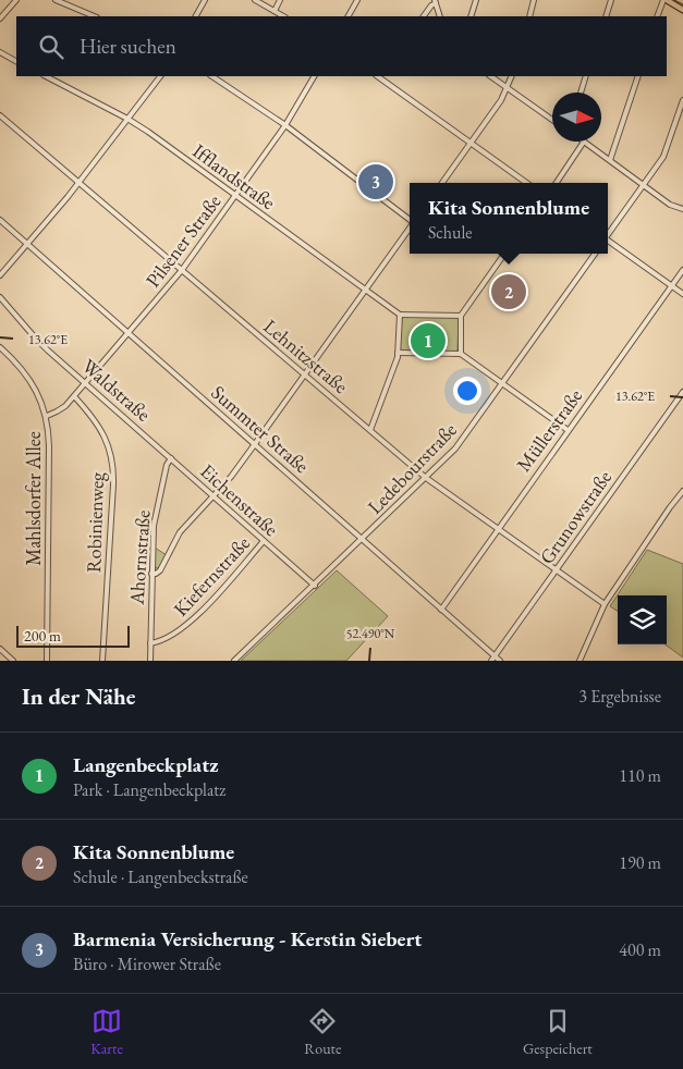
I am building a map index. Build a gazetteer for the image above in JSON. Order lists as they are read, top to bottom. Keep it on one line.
{"streets":{"street":["Ifflandstraße","Pilsener Straße","Lehnitzstraße","Waldstraße","Summter Straße","Müllerstraße","Ledebourstraße","Mahlsdorfer Allee","Eichenstraße","Grunowstraße","Robinienweg","Ahornstraße","Kiefernstraße"]},"crossings":[["Ifflandstraße","Pilsener Straße"],["Pilsener Straße","Lehnitzstraße"],["Pilsener Straße","Summter Straße"],["Pilsener Straße","Mahlsdorfer Allee"],["Lehnitzstraße","Müllerstraße"],["Lehnitzstraße","Ledebourstraße"],["Lehnitzstraße","Grunowstraße"],["Waldstraße","Mahlsdorfer Allee"],["Waldstraße","Eichenstraße"],["Summter Straße","Müllerstraße"],["Summter Straße","Ledebourstraße"],["Summter Straße","Grunowstraße"],["Ledebourstraße","Eichenstraße"],["Mahlsdorfer Allee","Robinienweg"],["Eichenstraße","Ahornstraße"],["Eichenstraße","Kiefernstraße"],["Ahornstraße","Kiefernstraße"]],"scale_bar":"200 m","north":"right","page":{"search":"Hier suchen","pins":["3","2","1"],"popup":["Kita Sonnenblume","Schule"],"scale":"200 m","heading":["In der Nähe","3 Ergebnisse"],"list":[{"mark":"1","name":"Langenbeckplatz","note":"Park · Langenbeckplatz","value":"110 m"},{"mark":"2","name":"Kita Sonnenblume","note":"Schule · Langenbeckstraße","value":"190 m"},{"mark":"3","name":"Barmenia Versicherung - Kerstin Siebert","note":"Büro · Mirower Straße","value":"400 m"}],"nav":["Karte","Route","Gespeichert"]},"coordinates":["13.62°E","52.490°N"]}
